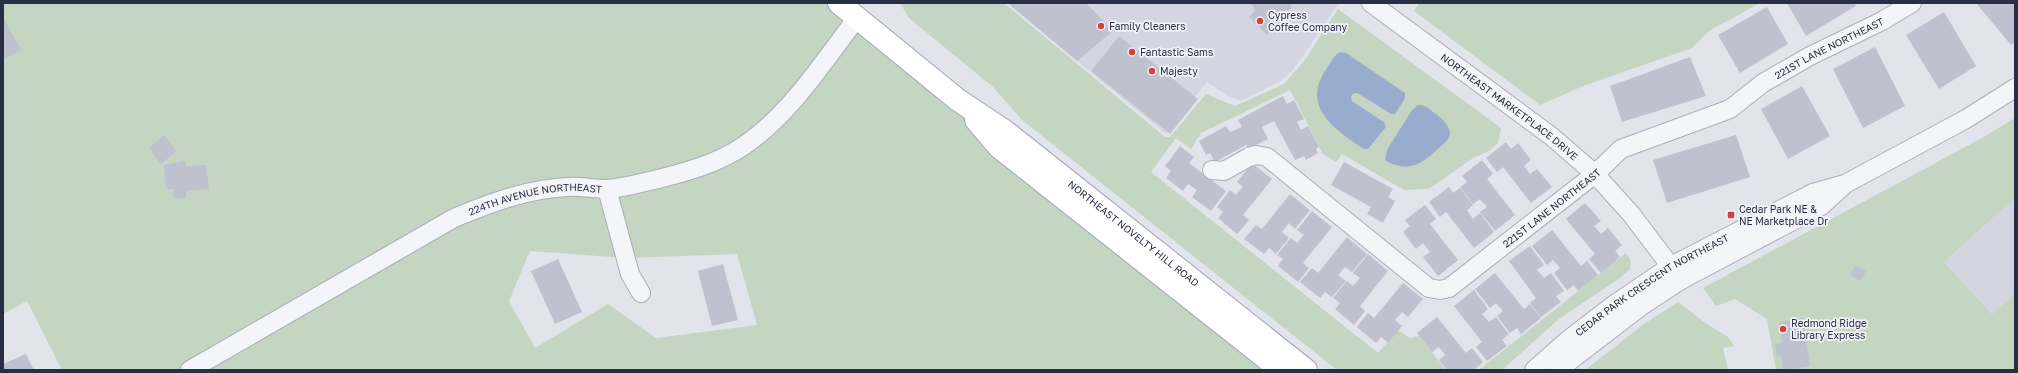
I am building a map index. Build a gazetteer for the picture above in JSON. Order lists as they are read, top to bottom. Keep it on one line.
{"streets":{"main road":["NORTHEAST NOVELTY HILL ROAD"],"street":["221ST LANE NORTHEAST","NORTHEAST MARKETPLACE DRIVE","224TH AVENUE NORTHEAST","CEDAR PARK CRESCENT NORTHEAST"]},"crossings":[["221ST LANE NORTHEAST","NORTHEAST MARKETPLACE DRIVE"],["NORTHEAST MARKETPLACE DRIVE","CEDAR PARK CRESCENT NORTHEAST"],["224TH AVENUE NORTHEAST","NORTHEAST NOVELTY HILL ROAD"]],"places":{"other":["Cypress Coffee Company","Family Cleaners","Fantastic Sams","Majesty","Redmond Ridge Library Express"],"transit":["Cedar Park NE & NE Marketplace Dr"]}}
